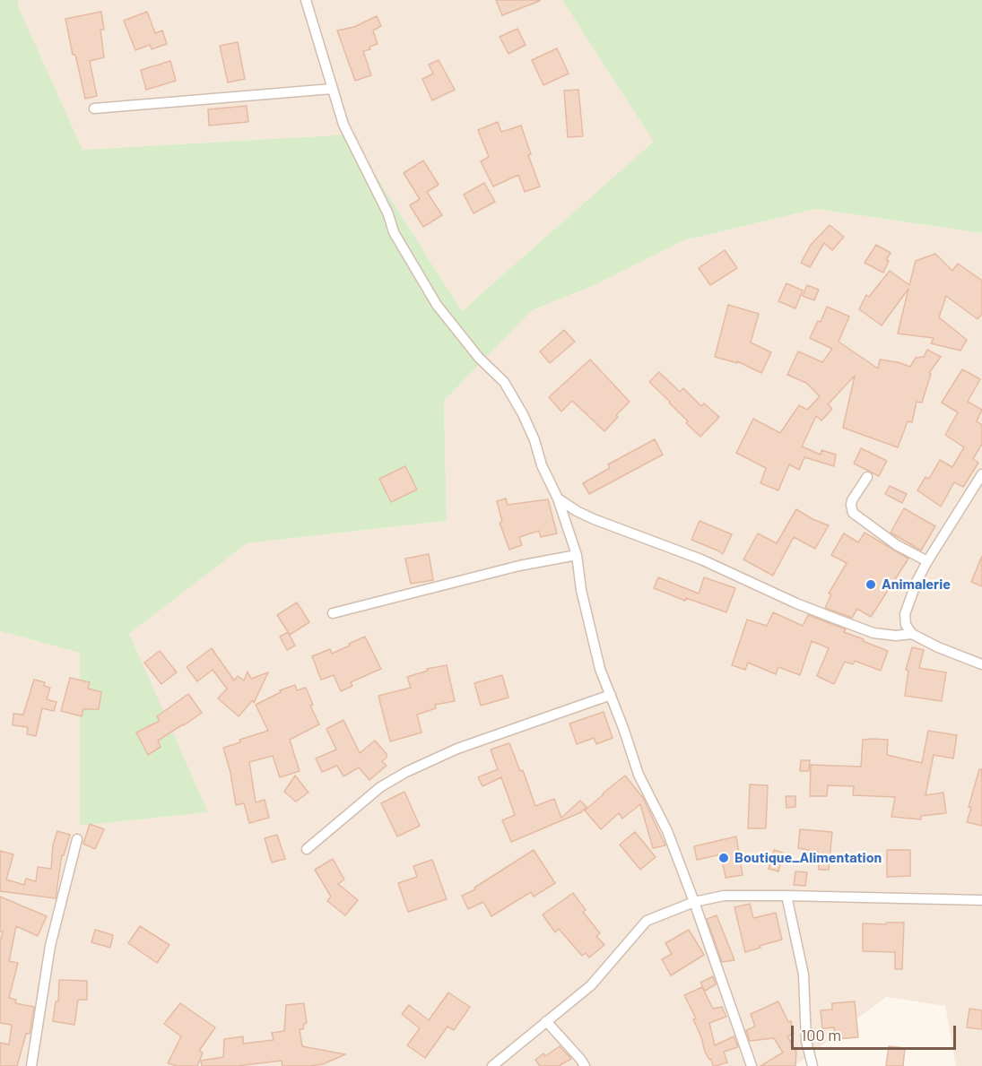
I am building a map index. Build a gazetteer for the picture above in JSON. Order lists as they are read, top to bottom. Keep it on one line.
{"places":["Animalerie","Boutique_Alimentation"],"scale_bar":"100 m"}
